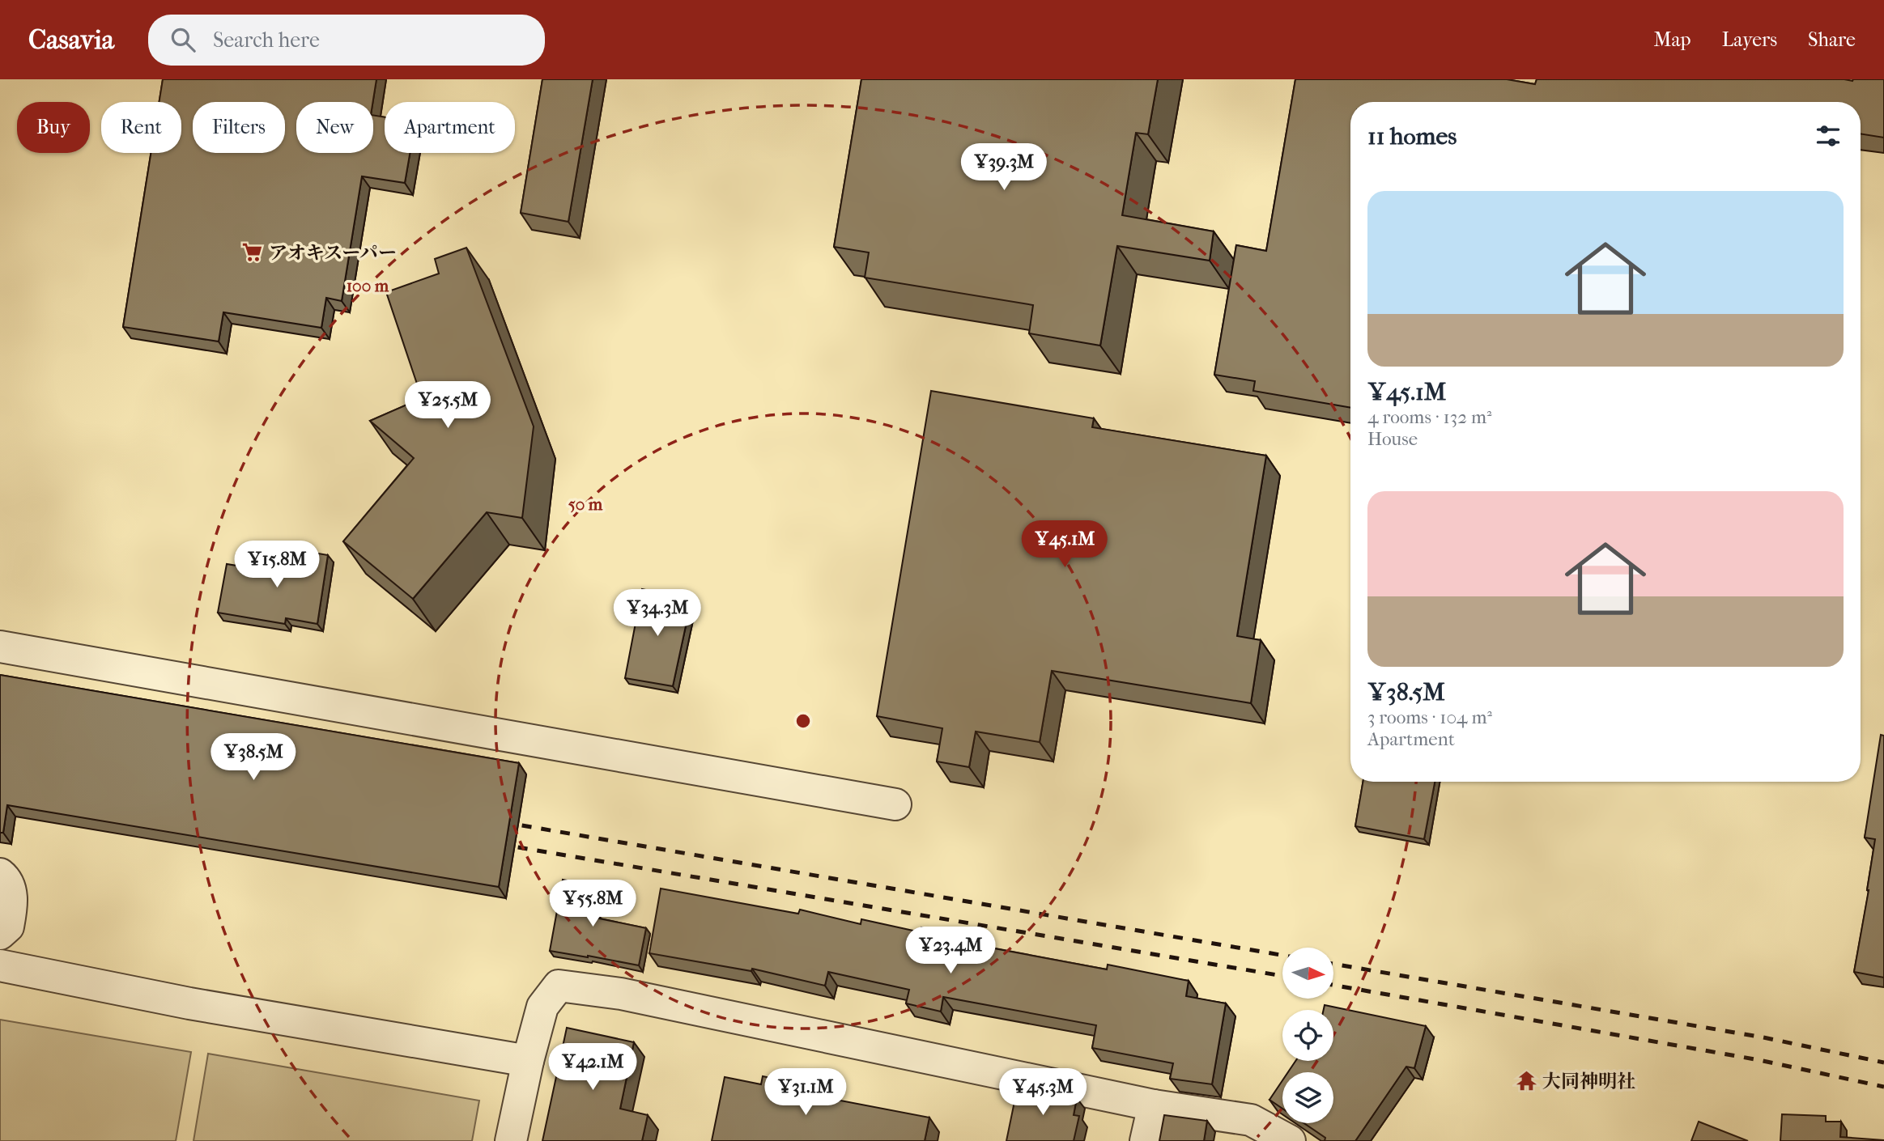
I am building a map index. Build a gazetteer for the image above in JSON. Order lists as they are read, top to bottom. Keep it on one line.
{"places":{"supermarket":["アオキスーパー"],"temple":["大同神明社"]},"north":"right","page":{"header":"Casavia","search":"Search here","nav":["Map","Layers","Share"],"chip":["Buy","Rent","Filters","New","Apartment"],"heading":"11 homes","price":["¥39.3M","¥25.5M","¥45.1M","¥15.8M","¥34.3M","¥38.5M","¥55.8M","¥23.4M","¥42.1M","¥31.1M","¥45.3M"],"list":[{"name":"¥45.1M","note":"4 rooms · 132 m² · House"},{"name":"¥38.5M","note":"3 rooms · 104 m² · Apartment"}]},"rings":["100 m","50 m"]}
